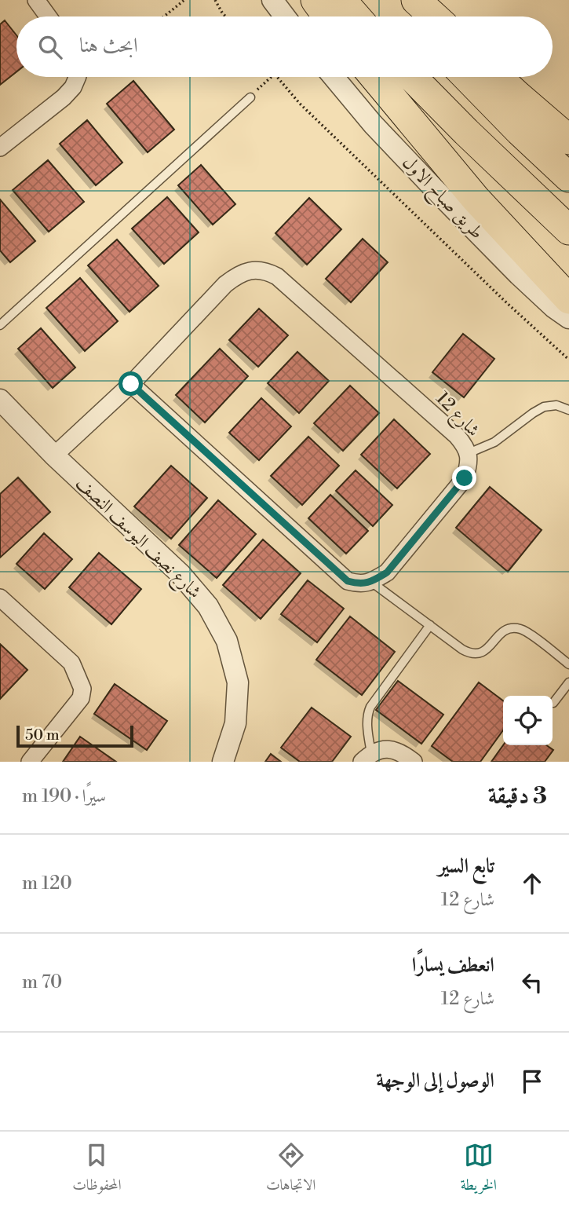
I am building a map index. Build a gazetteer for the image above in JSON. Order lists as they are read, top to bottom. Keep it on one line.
{"streets":{"street":["طريق صباح الاول","شارع 12","شارع نصف اليوسف النصف"]},"crossings":[["شارع 12","شارع نصف اليوسف النصف"]],"scale_bar":"50 m","page":{"search":"ابحث هنا","scale":"50 m","heading":["3 دقيقة","سيرًا · 190 m"],"list":[["تابع السير","شارع 12","120 m"],["انعطف يسارًا","شارع 12","70 m"],"الوصول إلى الوجهة"],"nav":["الخريطة","الاتجاهات","المحفوظات"]}}
